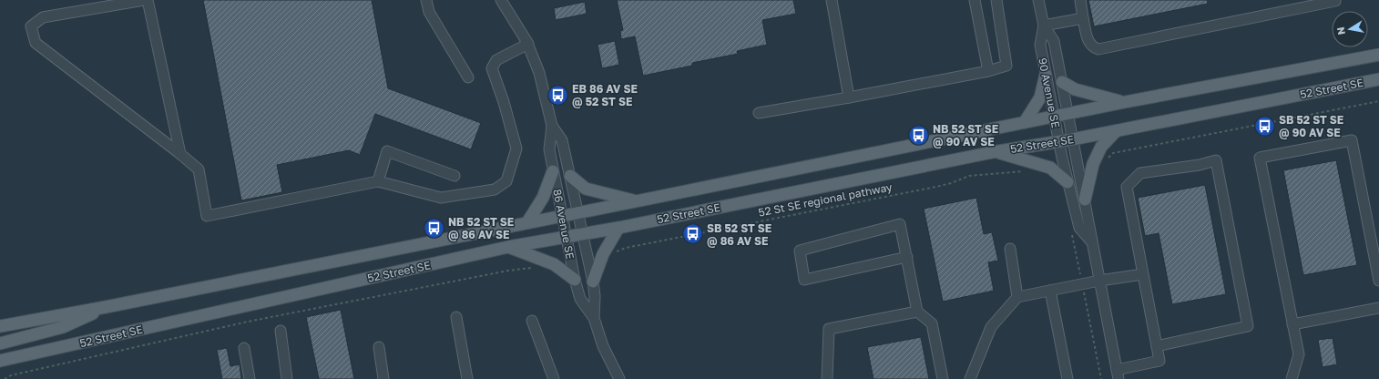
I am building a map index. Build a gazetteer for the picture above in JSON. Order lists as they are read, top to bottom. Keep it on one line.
{"streets":{"main road":["52 Street SE"],"street":["90 Avenue SE","86 Avenue SE"],"path":["52 St SE regional pathway"]},"crossings":[["52 Street SE","90 Avenue SE"],["52 Street SE","86 Avenue SE"]],"places":{"bus stop":["EB 86 AV SE @ 52 ST SE","SB 52 ST SE @ 90 AV SE","NB 52 ST SE @ 90 AV SE","NB 52 ST SE @ 86 AV SE","SB 52 ST SE @ 86 AV SE"]},"north":"left"}
